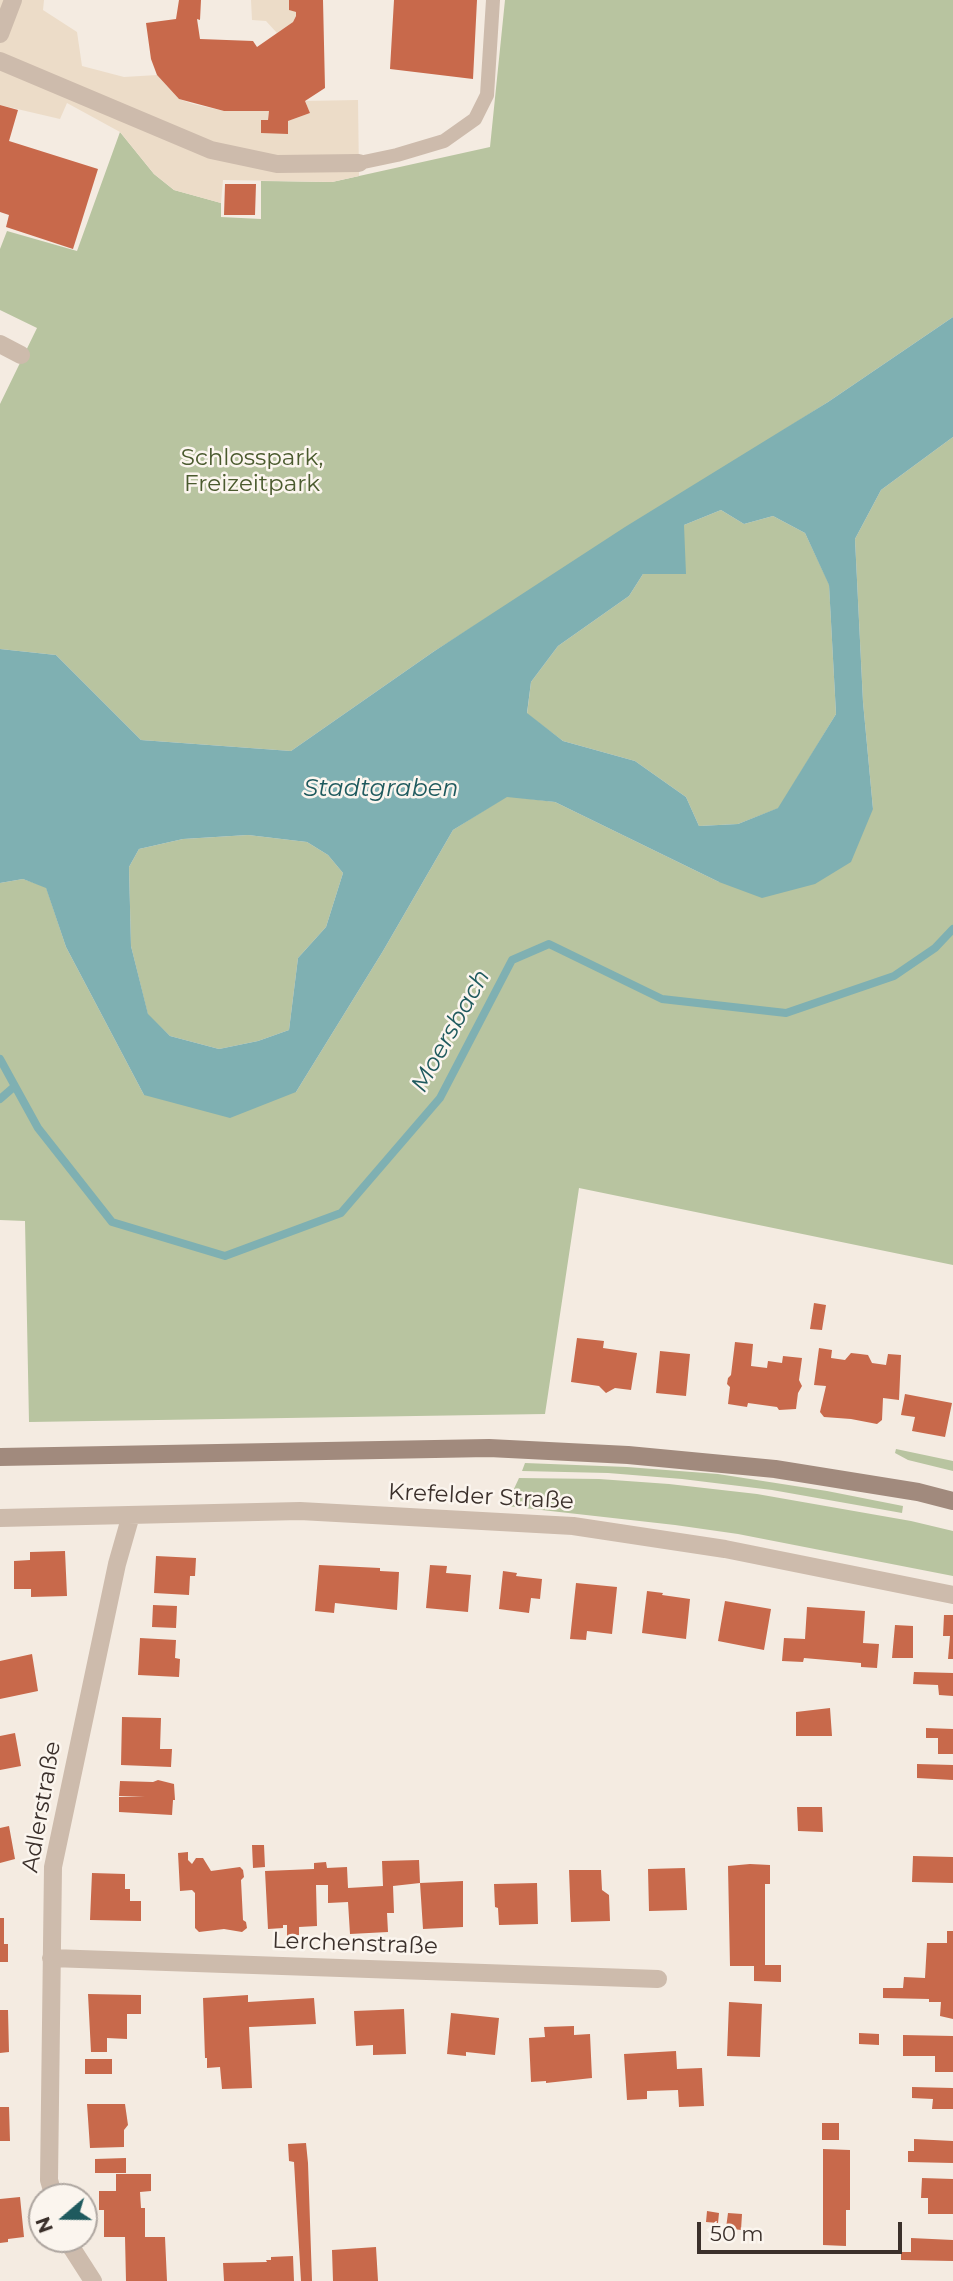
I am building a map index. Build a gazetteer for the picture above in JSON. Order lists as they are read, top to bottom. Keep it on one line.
{"streets":{"main road":["Krefelder Straße"],"street":["Adlerstraße","Lerchenstraße"]},"crossings":[["Krefelder Straße","Adlerstraße"],["Adlerstraße","Lerchenstraße"]],"water":["Stadtgraben","Moersbach"],"parks":["Schlosspark, Freizeitpark"],"scale_bar":"50 m","north":"left"}
